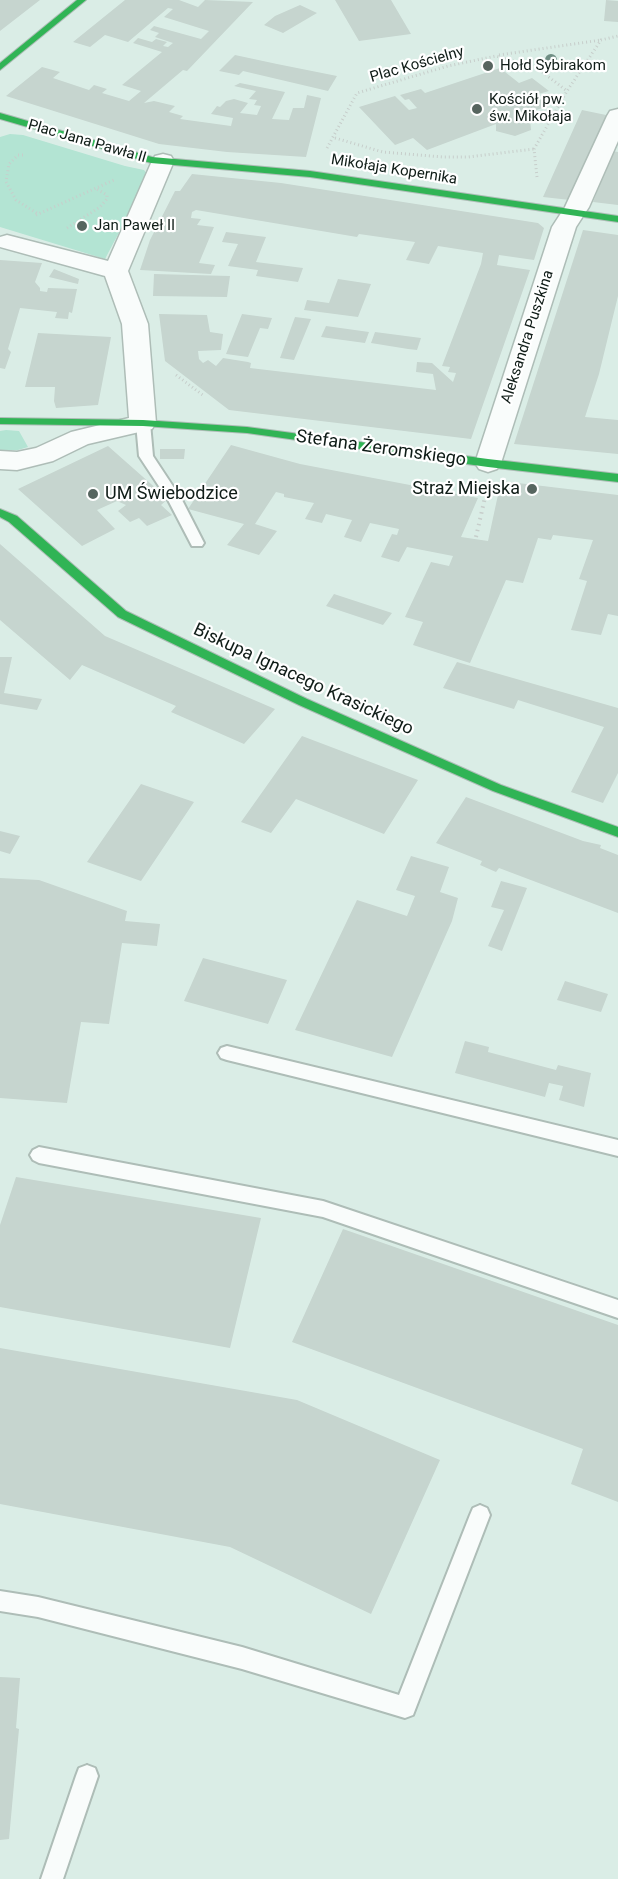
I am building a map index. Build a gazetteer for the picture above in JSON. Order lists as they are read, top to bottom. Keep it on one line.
{"streets":{"street":["Plac Jana Pawła II","Mikołaja Kopernika","Aleksandra Puszkina","Stefana Żeromskiego","Biskupa Ignacego Krasickiego"],"path":["Plac Kościelny"]},"crossings":[["Plac Jana Pawła II","Mikołaja Kopernika"],["Mikołaja Kopernika","Aleksandra Puszkina"],["Aleksandra Puszkina","Stefana Żeromskiego"]],"places":["Hołd Sybirakom","Kościół pw. św. Mikołaja","Jan Paweł II","Straż Miejska","UM Świebodzice"]}
